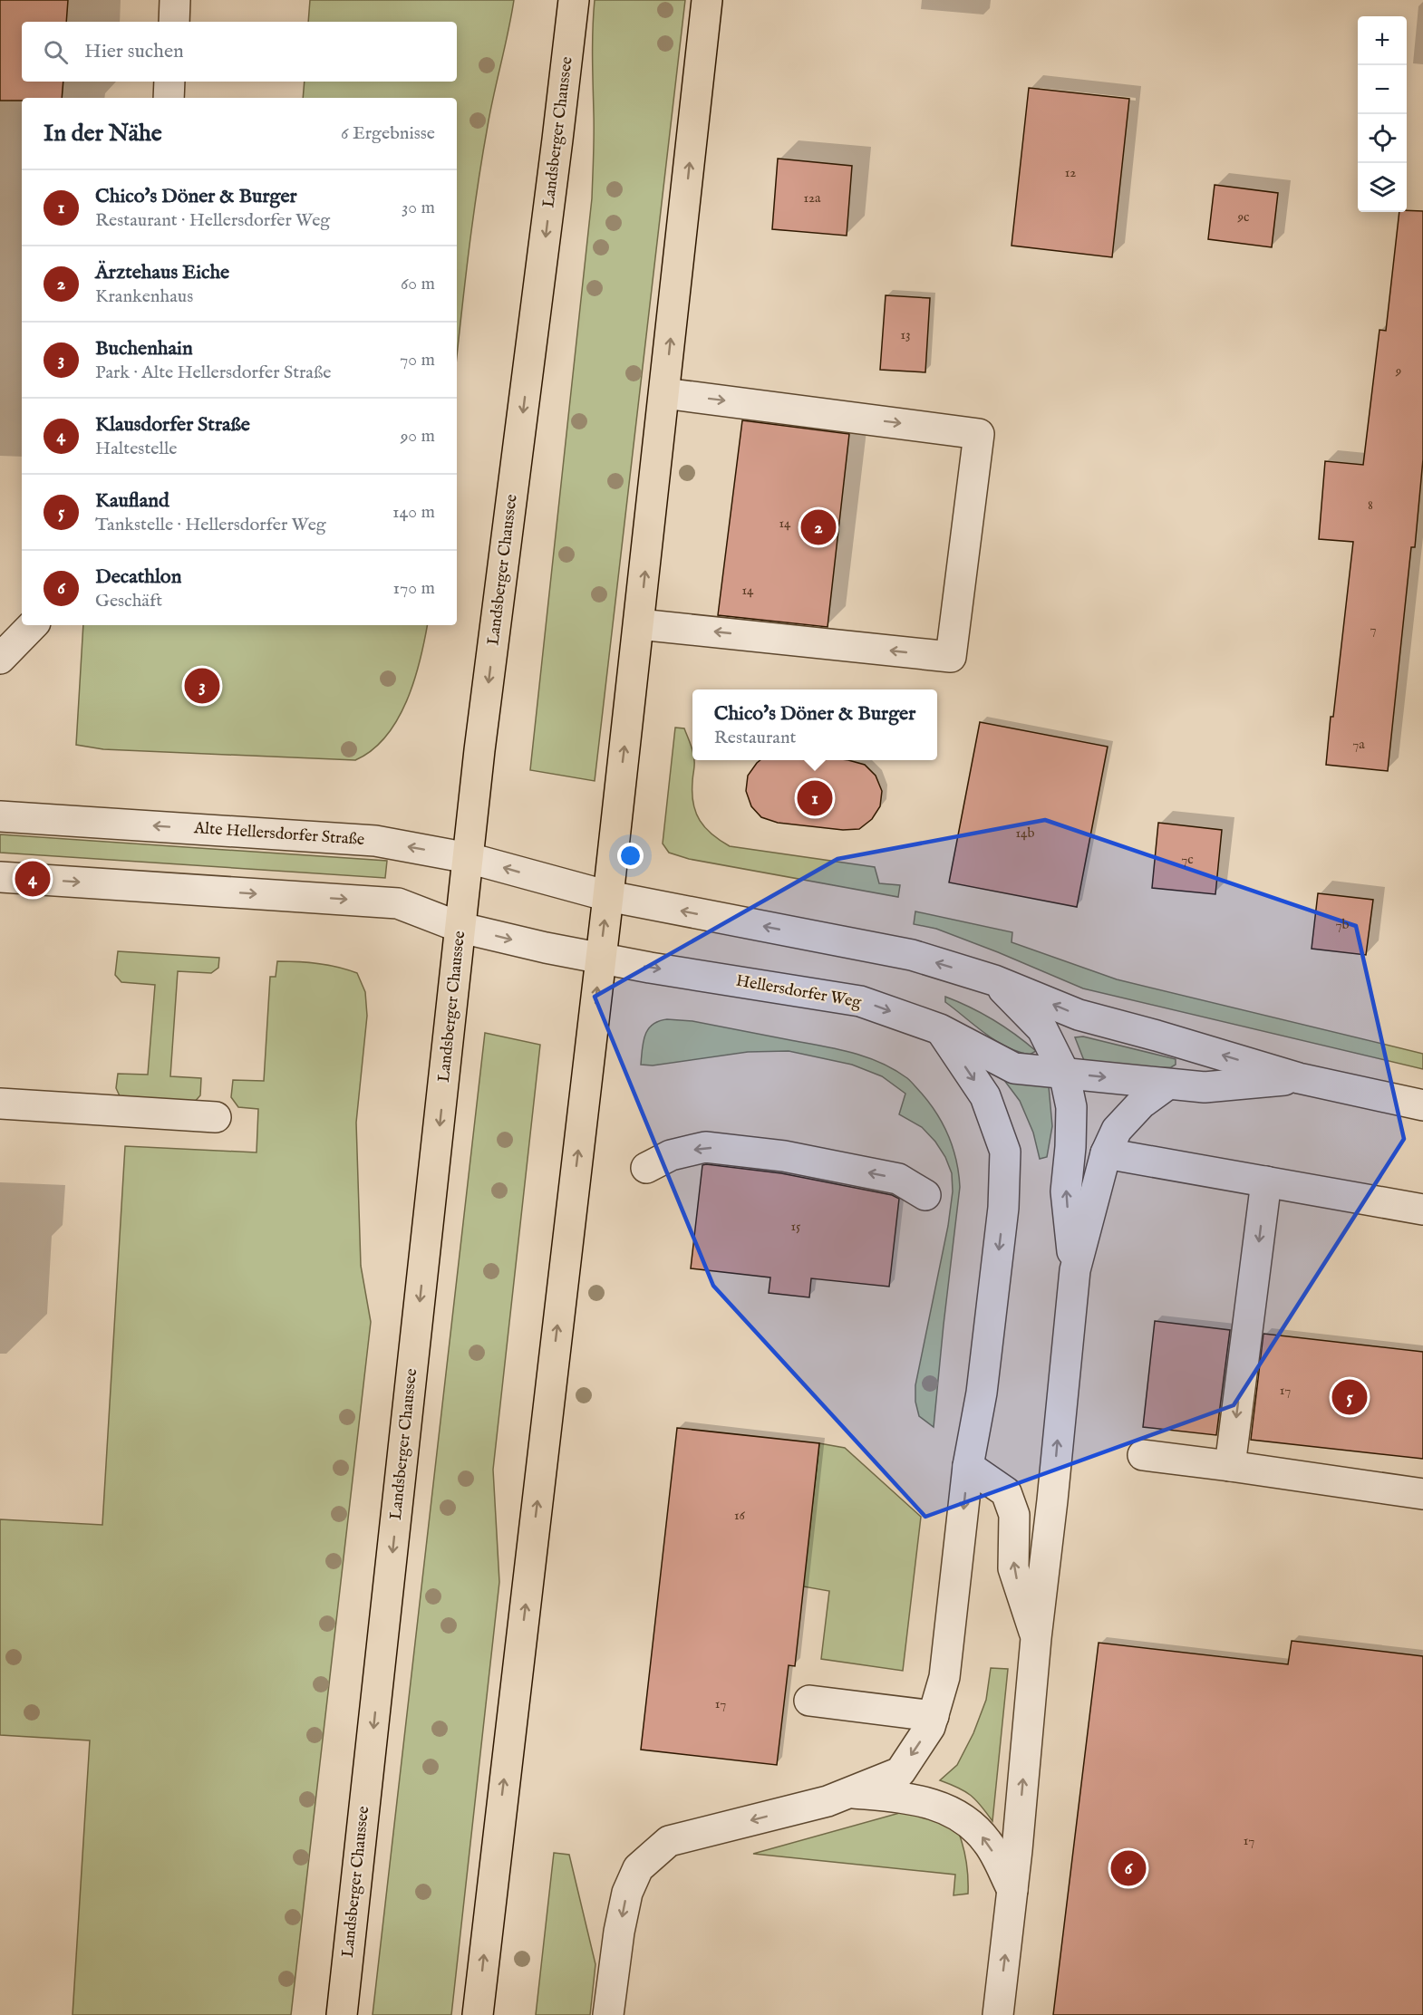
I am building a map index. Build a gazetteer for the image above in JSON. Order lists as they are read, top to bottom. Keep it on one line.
{"streets":{"main road":["Landsberger Chaussee"],"street":["Alte Hellersdorfer Straße","Hellersdorfer Weg"]},"crossings":[["Landsberger Chaussee","Alte Hellersdorfer Straße"],["Landsberger Chaussee","Hellersdorfer Weg"],["Alte Hellersdorfer Straße","Hellersdorfer Weg"]],"house_numbers":["12","12a","9c","13","9","8","14","14","7","7a","14b","7c","7b","15","17","16","17","17"],"page":{"map_buttons":["+","−"],"search":"Hier suchen","heading":["In der Nähe","6 Ergebnisse"],"list":[{"mark":"1","name":"Chico's Döner & Burger","note":"Restaurant · Hellersdorfer Weg","value":"30 m"},{"mark":"2","name":"Ärztehaus Eiche","note":"Krankenhaus","value":"60 m"},{"mark":"3","name":"Buchenhain","note":"Park · Alte Hellersdorfer Straße","value":"70 m"},{"mark":"4","name":"Klausdorfer Straße","note":"Haltestelle","value":"90 m"},{"mark":"5","name":"Kaufland","note":"Tankstelle · Hellersdorfer Weg","value":"140 m"},{"mark":"6","name":"Decathlon","note":"Geschäft","value":"170 m"}],"pins":["2","3","1","4","5","6"],"popup":["Chico's Döner & Burger","Restaurant"]}}
